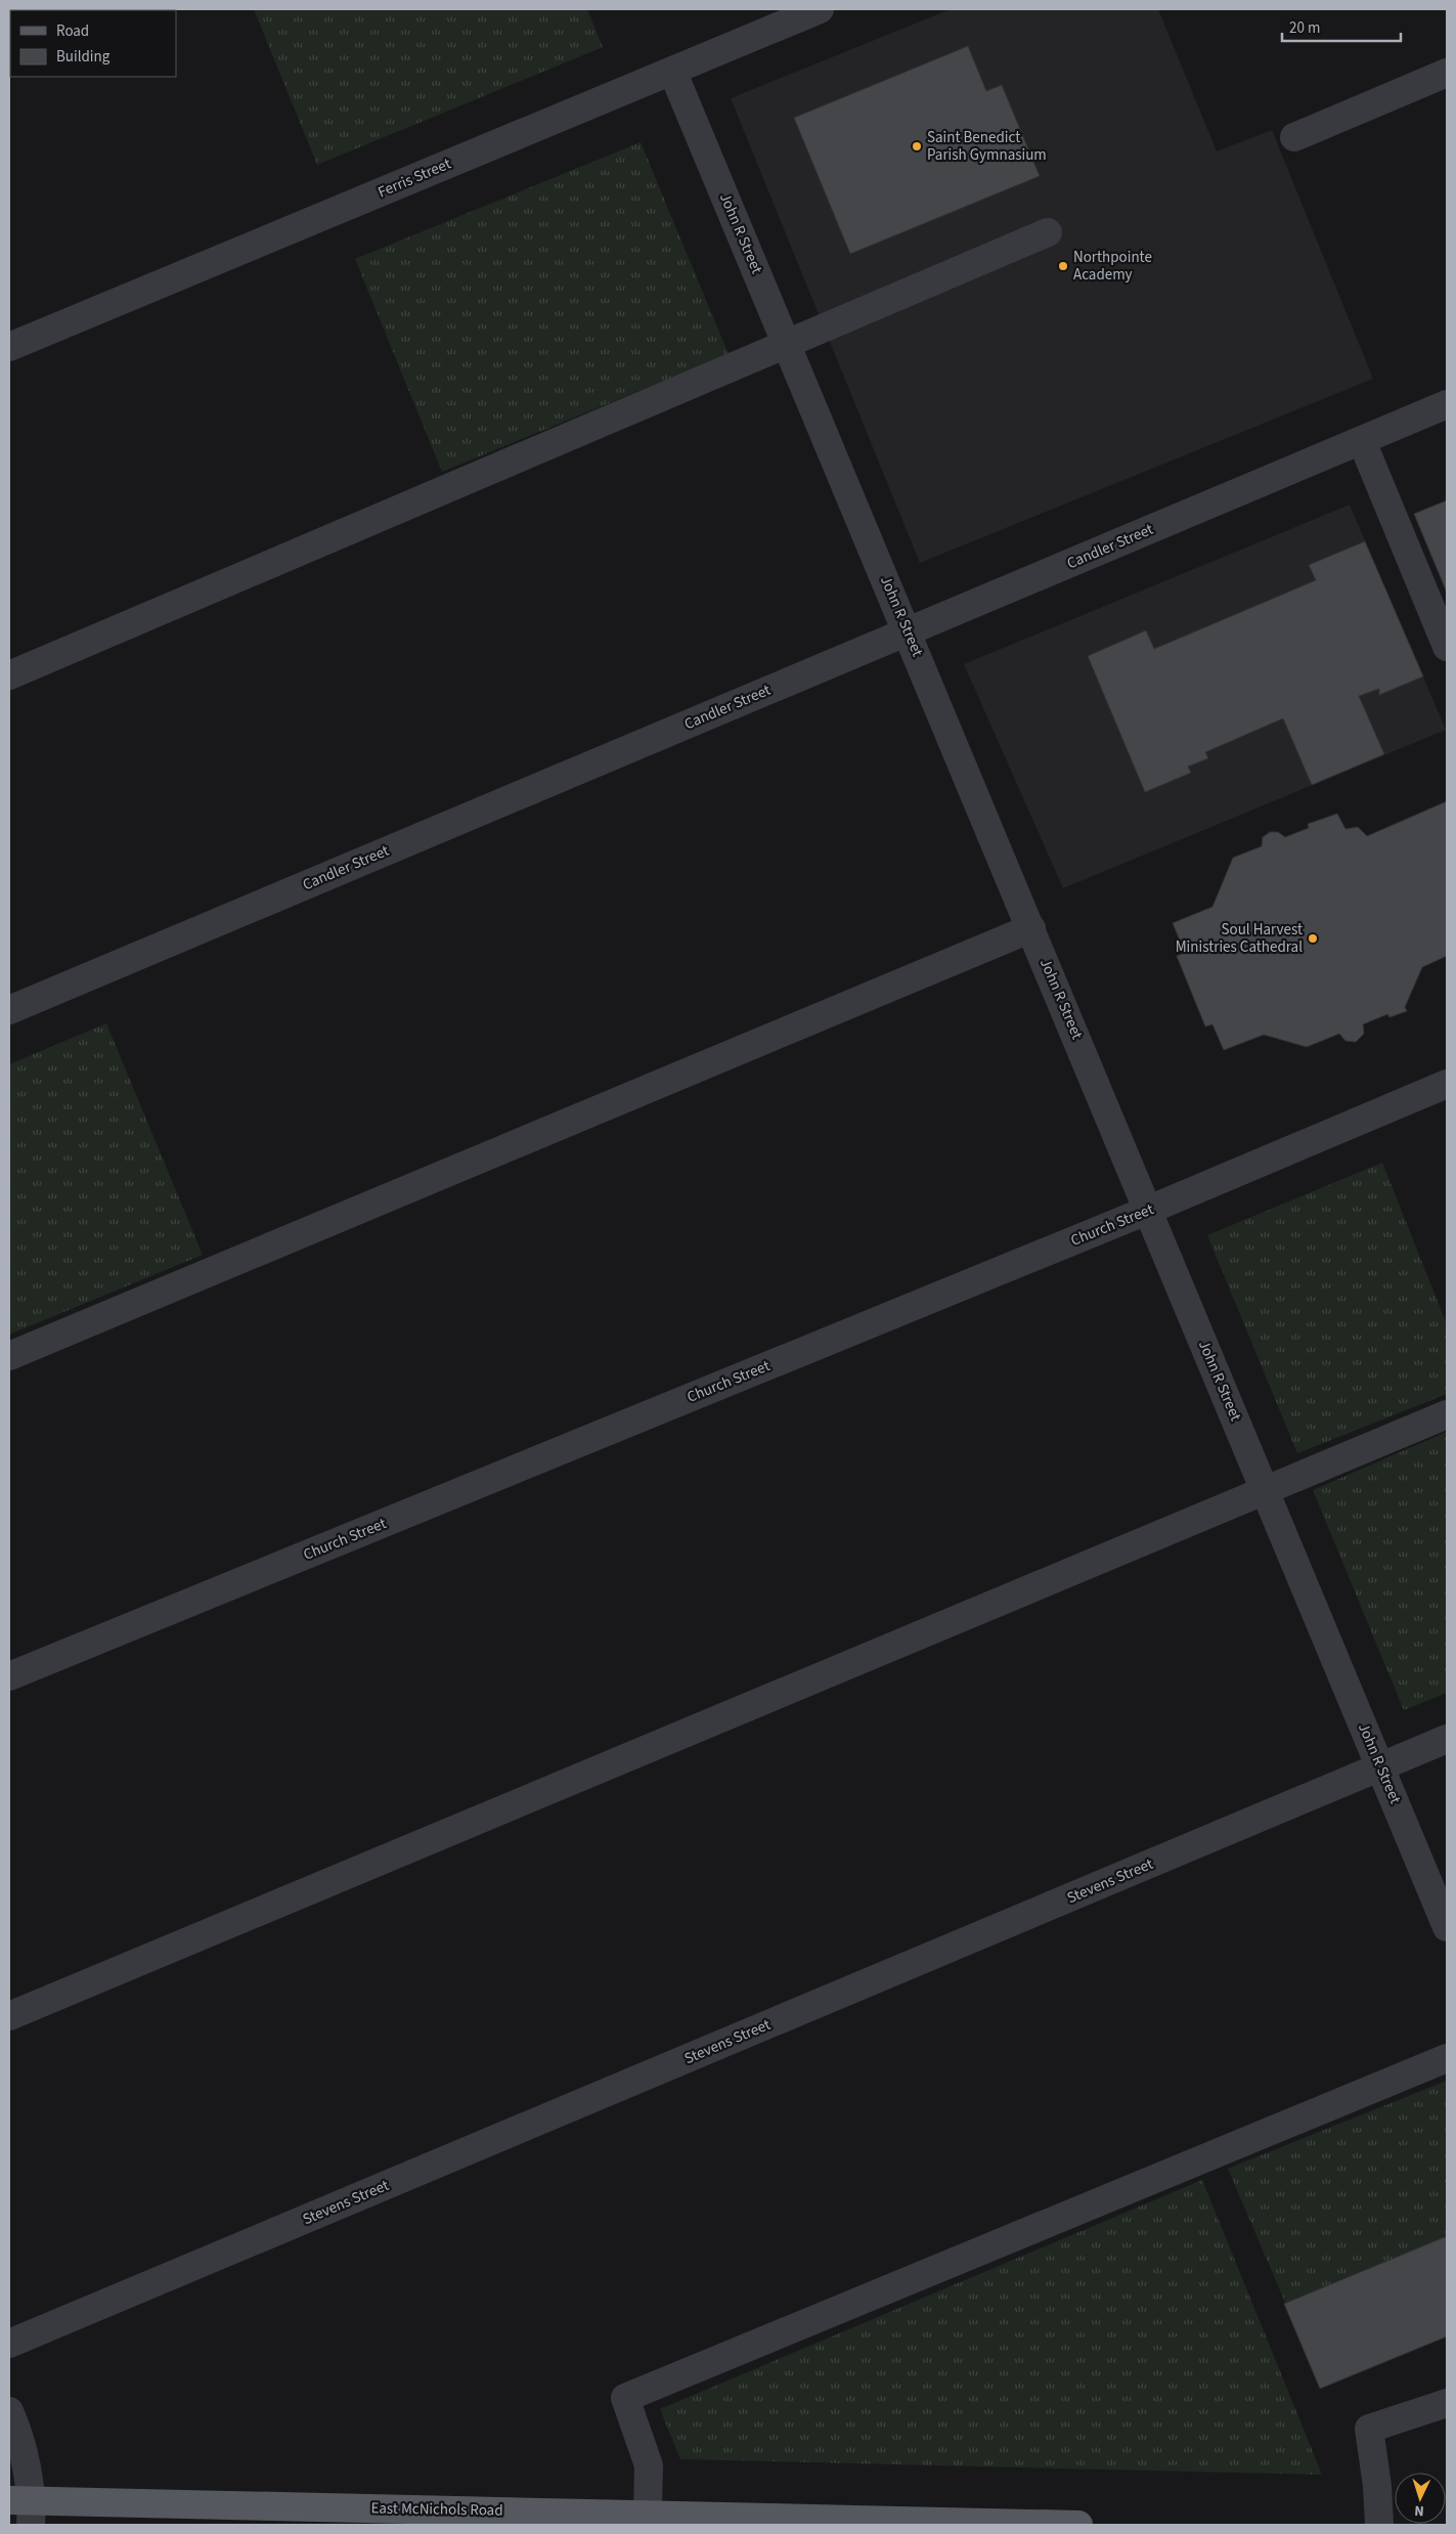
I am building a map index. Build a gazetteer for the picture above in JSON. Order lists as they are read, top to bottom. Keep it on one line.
{"streets":{"main road":["East McNichols Road"],"street":["Ferris Street","John R Street","Candler Street","Church Street","Stevens Street"]},"crossings":[["Ferris Street","John R Street"],["John R Street","Candler Street"],["John R Street","Church Street"],["John R Street","Stevens Street"]],"places":["Saint Benedict Parish Gymnasium","Northpointe Academy","Soul Harvest Ministries Cathedral"],"legend":["Road","Building"],"scale_bar":"20 m","north":"bottom"}
